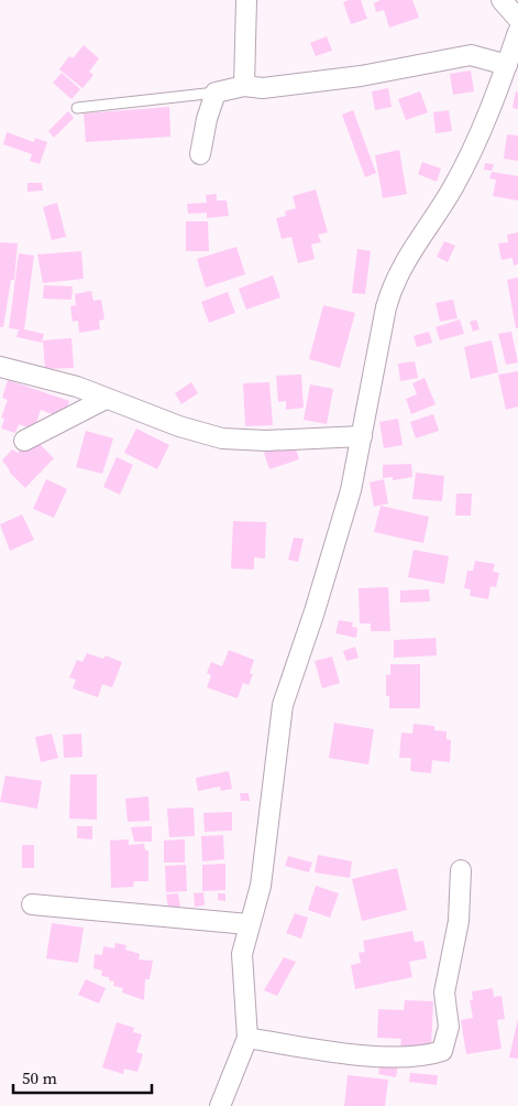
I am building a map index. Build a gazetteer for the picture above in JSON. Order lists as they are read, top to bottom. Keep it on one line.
{"scale_bar":"50 m"}
